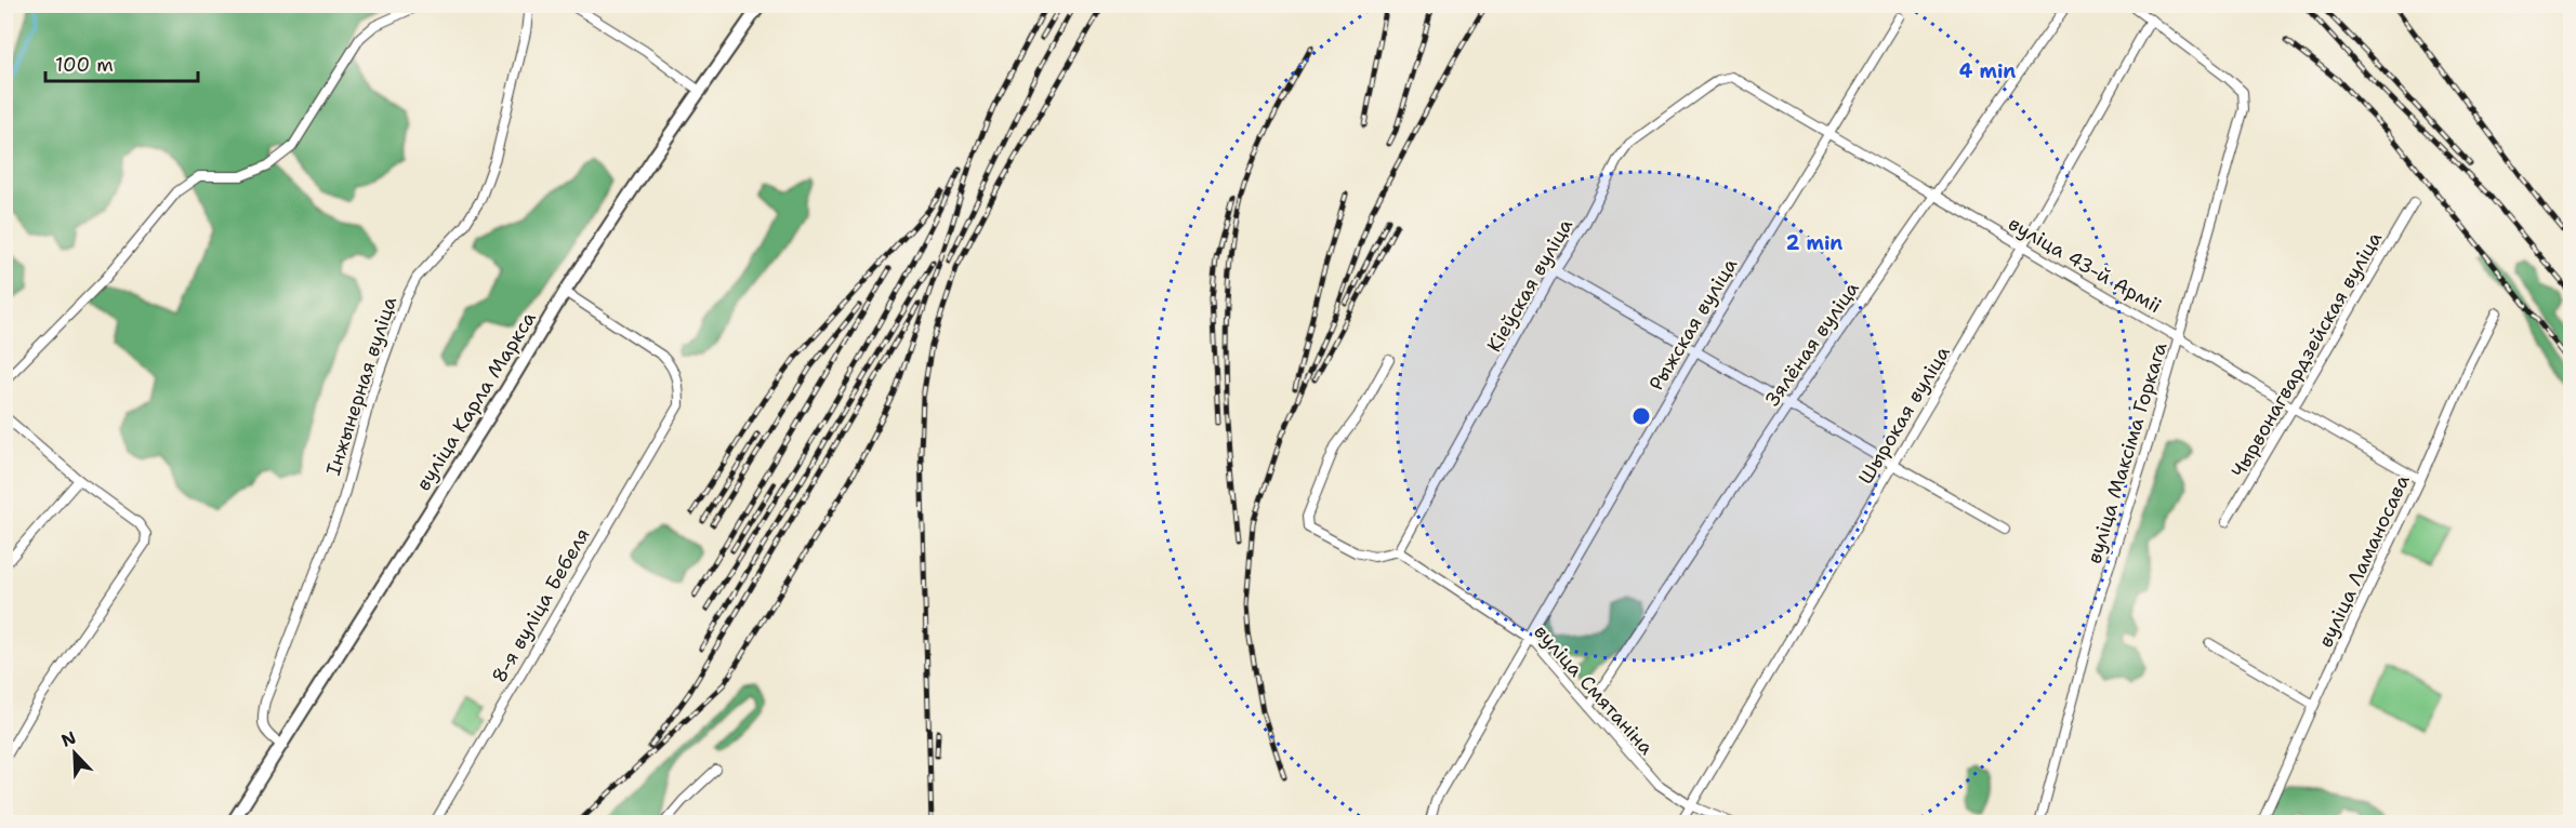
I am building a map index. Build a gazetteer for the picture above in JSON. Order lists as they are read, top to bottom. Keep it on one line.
{"streets":{"main road":["вуліца Карла Маркса"],"street":["вуліца 43-й Арміі","Кіеўская вуліца","Рыжская вуліца","Зялёная вуліца","Чырвонагвардзейская вуліца","Інжынерная вуліца","Шырокая вуліца","вуліца Максіма Горкага","вуліца Ламаносава","8-я вуліца Бебеля","вуліца Смятаніна"]},"crossings":[["вуліца 43-й Арміі","Кіеўская вуліца"],["вуліца 43-й Арміі","Рыжская вуліца"],["вуліца 43-й Арміі","Зялёная вуліца"],["вуліца 43-й Арміі","Чырвонагвардзейская вуліца"],["вуліца 43-й Арміі","Шырокая вуліца"],["вуліца 43-й Арміі","вуліца Максіма Горкага"],["вуліца 43-й Арміі","вуліца Ламаносава"],["Кіеўская вуліца","вуліца Смятаніна"],["Рыжская вуліца","вуліца Смятаніна"],["Зялёная вуліца","вуліца Смятаніна"],["Інжынерная вуліца","вуліца Карла Маркса"],["вуліца Карла Маркса","8-я вуліца Бебеля"],["Шырокая вуліца","вуліца Максіма Горкага"],["Шырокая вуліца","вуліца Смятаніна"]],"scale_bar":"100 m","north":"top left","rings":["4 min","2 min"]}
